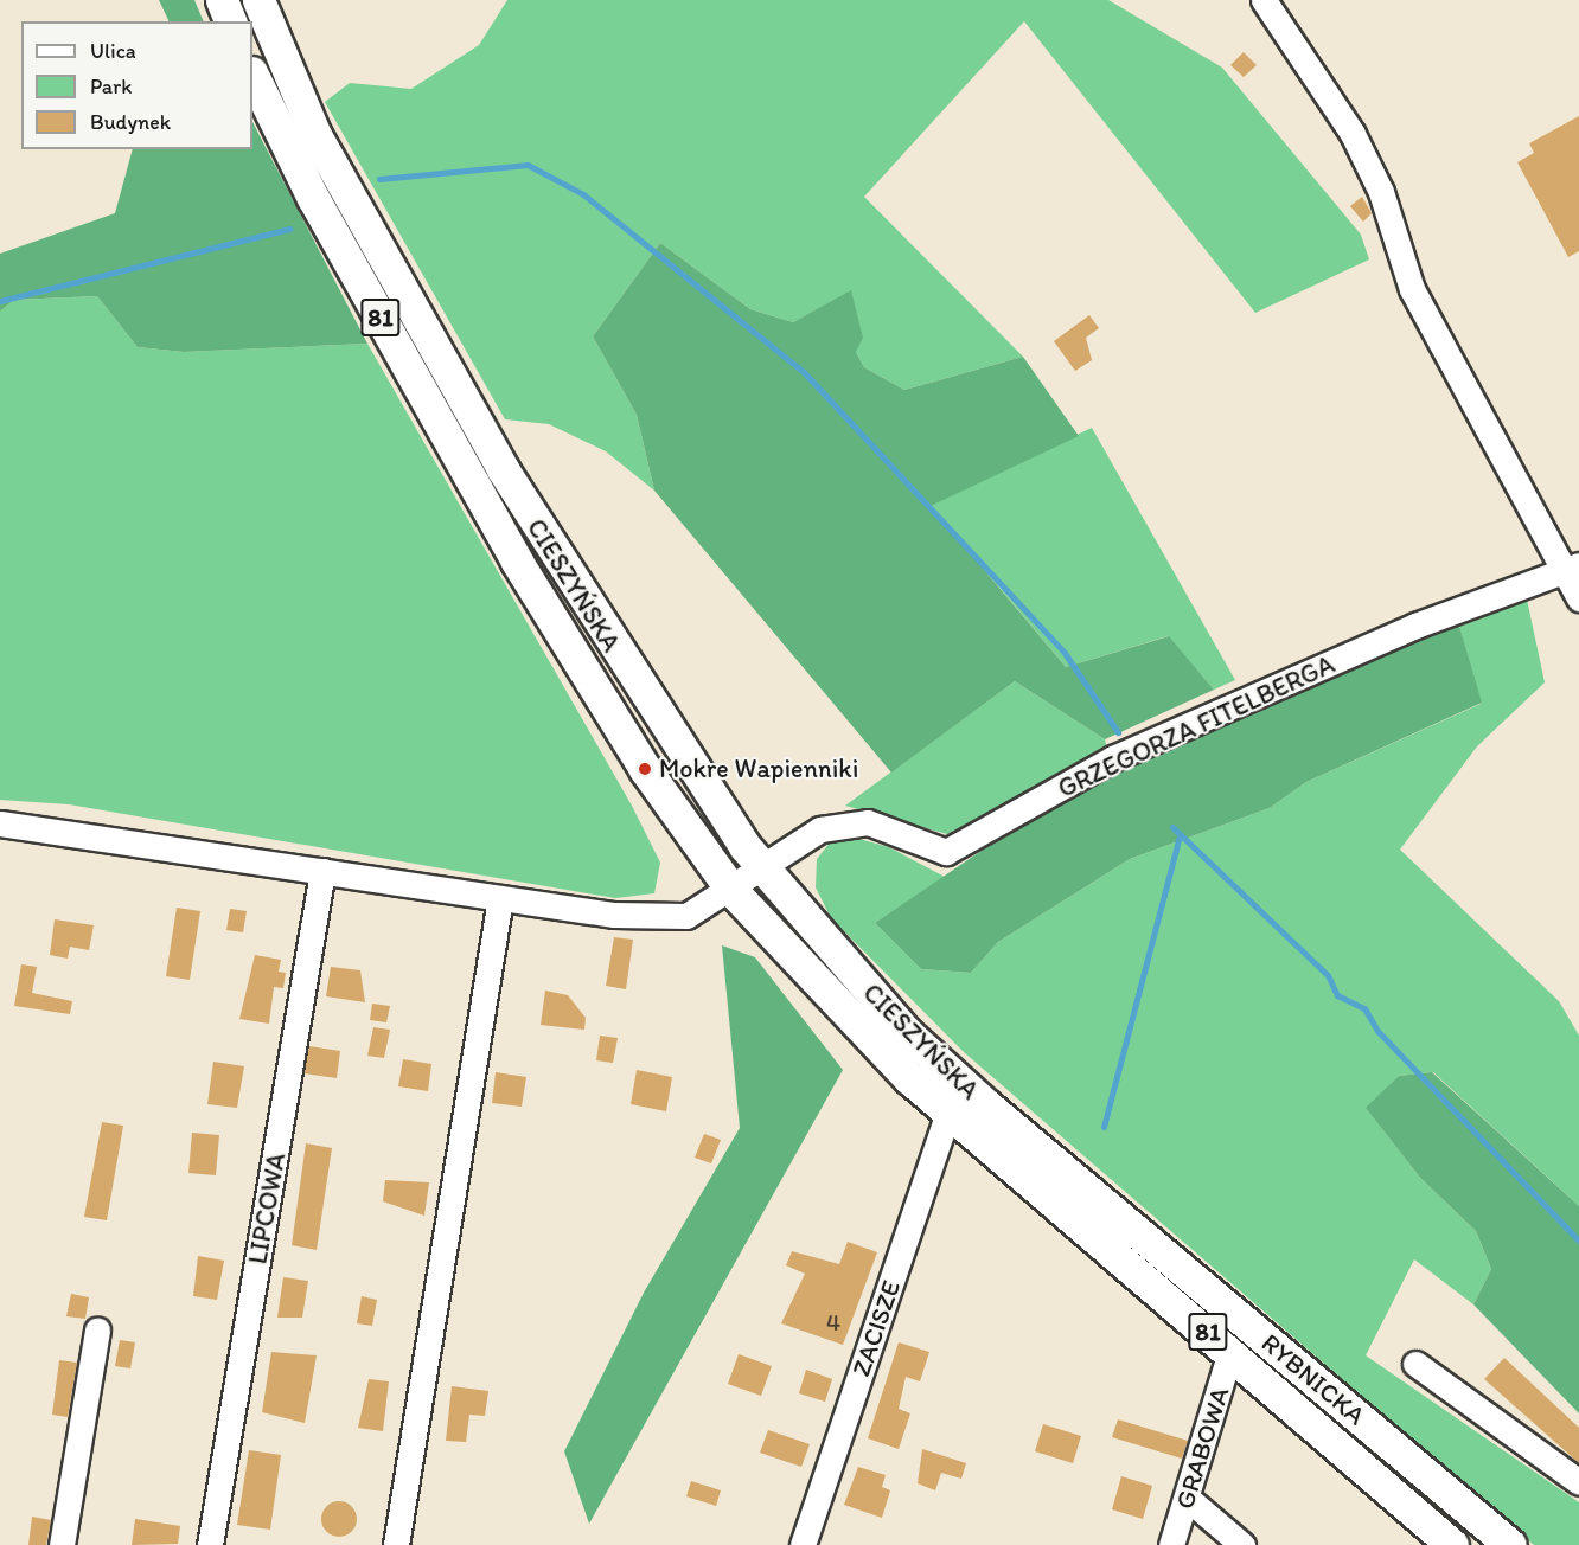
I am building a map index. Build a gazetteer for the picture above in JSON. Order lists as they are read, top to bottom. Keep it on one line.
{"streets":{"main road":["81","CIESZYŃSKA","RYBNICKA"],"street":["GRZEGORZA FITELBERGA","LIPCOWA","ZACISZE","GRABOWA"]},"crossings":[["CIESZYŃSKA","GRZEGORZA FITELBERGA"],["CIESZYŃSKA","ZACISZE"],["CIESZYŃSKA","RYBNICKA"],["ZACISZE","RYBNICKA"],["RYBNICKA","GRABOWA"]],"places":["Mokre Wapienniki"],"house_numbers":["4"],"legend":["Ulica","Park","Budynek"]}
